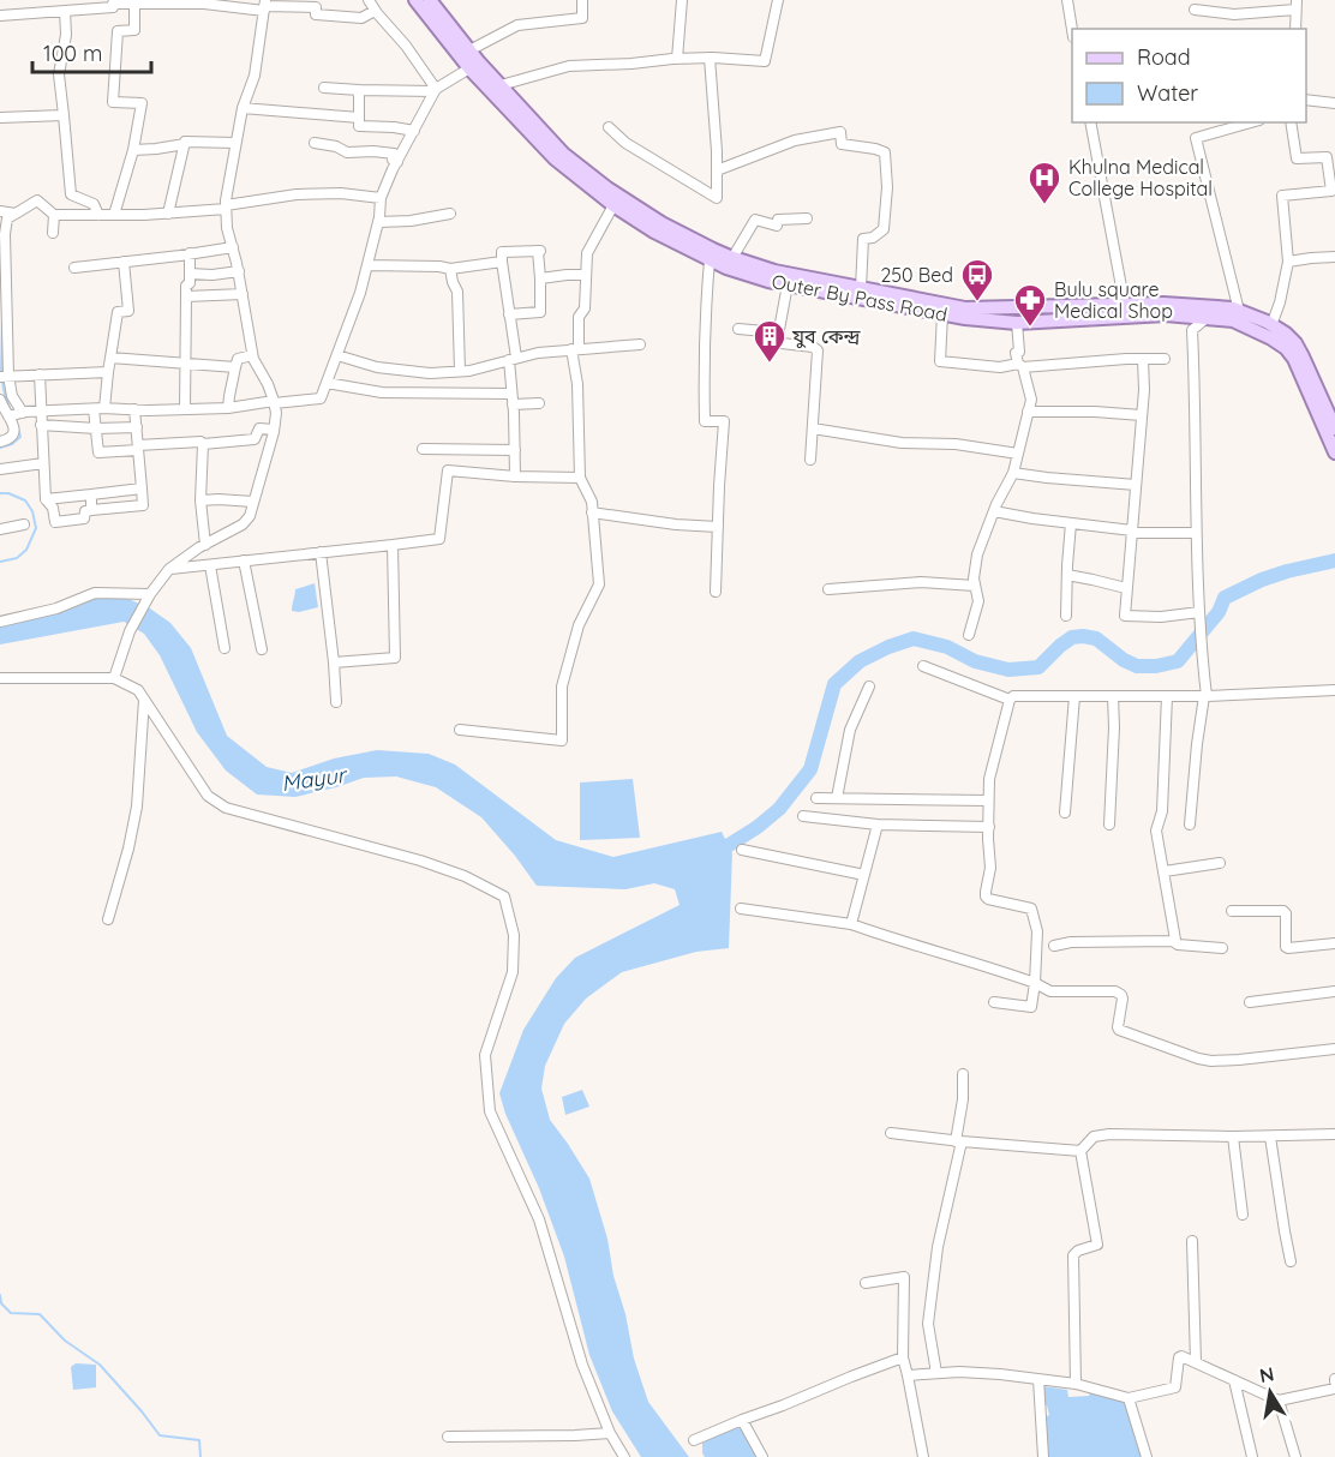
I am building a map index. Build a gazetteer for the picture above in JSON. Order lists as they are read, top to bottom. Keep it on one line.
{"streets":{"main road":["Outer By Pass Road"]},"water":["Mayur"],"places":{"hospital":["Khulna Medical College Hospital"],"bus stop":["250 Bed"],"pharmacy":["Bulu square Medical Shop"],"building":["যুব কেন্দ্র"]},"legend":["Road","Water"],"scale_bar":"100 m","north":"top"}
